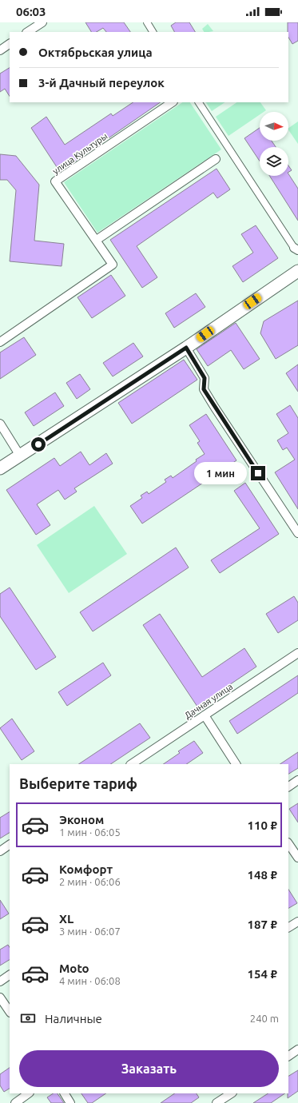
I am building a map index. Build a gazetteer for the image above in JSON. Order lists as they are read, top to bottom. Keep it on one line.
{"streets":{"street":["улица Культуры","Дачная улица"]},"north":"right","page":{"status":"06:03","banner":["Октябрьская улица","3-й Дачный переулок"],"bubble":"1 мин","heading":"Выберите тариф","list":[{"name":"Эконом","note":"1 мин · 06:05","value":"110 ₽"},{"name":"Комфорт","note":"2 мин · 06:06","value":"148 ₽"},{"name":"XL","note":"3 мин · 06:07","value":"187 ₽"},{"name":"Moto","note":"4 мин · 06:08","value":"154 ₽"}],"pay":["Наличные","240 m"],"buttons":"Заказать"}}
